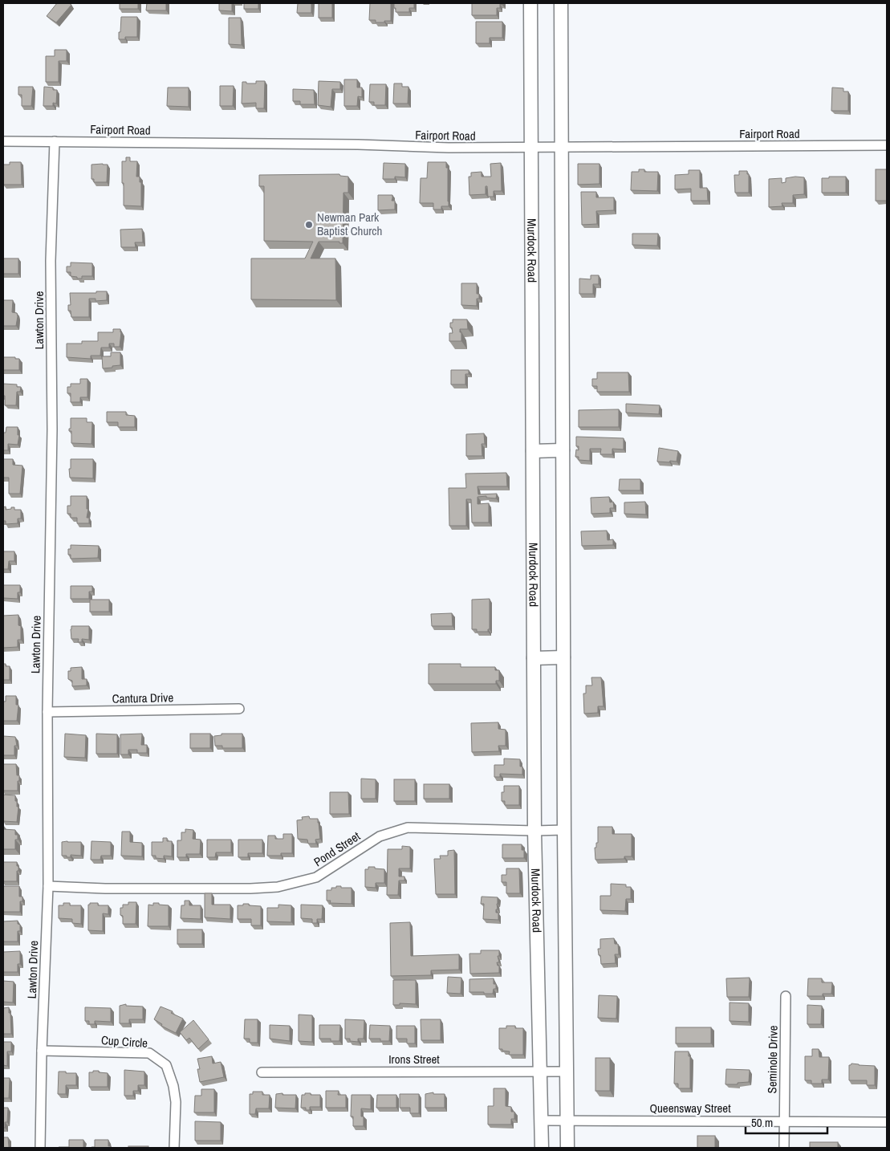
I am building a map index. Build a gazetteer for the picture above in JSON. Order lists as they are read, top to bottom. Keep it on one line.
{"streets":{"main road":["Murdock Road"],"street":["Fairport Road","Lawton Drive","Cantura Drive","Pond Street","Cup Circle","Irons Street","Seminole Drive","Queensway Street"]},"crossings":[["Fairport Road","Murdock Road"],["Fairport Road","Lawton Drive"],["Murdock Road","Pond Street"],["Murdock Road","Irons Street"],["Murdock Road","Queensway Street"],["Lawton Drive","Cantura Drive"],["Lawton Drive","Pond Street"],["Lawton Drive","Cup Circle"],["Seminole Drive","Queensway Street"]],"places":["Newman Park Baptist Church"],"scale_bar":"50 m"}
